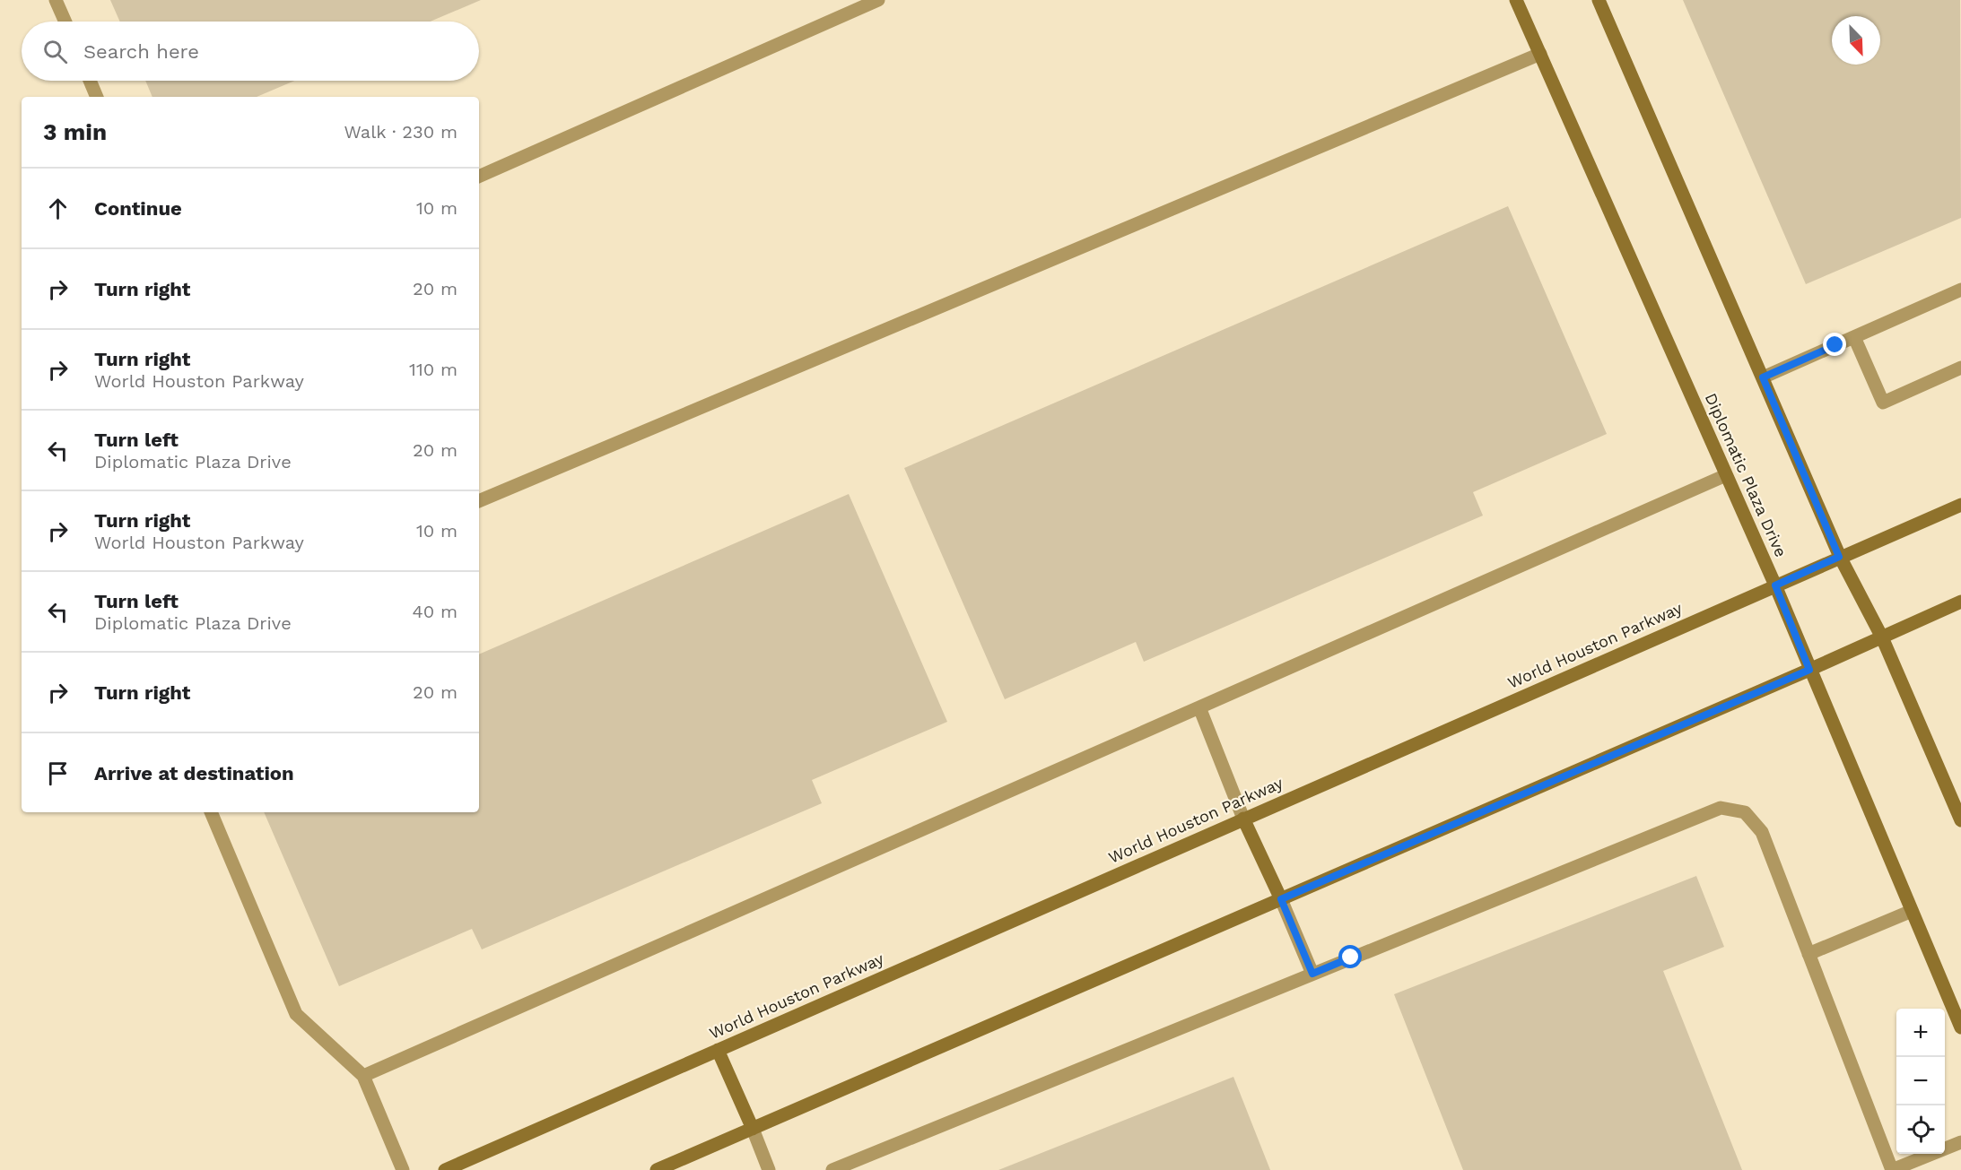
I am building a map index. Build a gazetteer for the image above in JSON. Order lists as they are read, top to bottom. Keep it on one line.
{"streets":{"street":["Diplomatic Plaza Drive","World Houston Parkway"]},"crossings":[["Diplomatic Plaza Drive","World Houston Parkway"]],"north":"bottom right","page":{"search":"Search here","heading":["3 min","Walk · 230 m"],"list":[["Continue","10 m"],["Turn right","20 m"],["Turn right","World Houston Parkway","110 m"],["Turn left","Diplomatic Plaza Drive","20 m"],["Turn right","World Houston Parkway","10 m"],["Turn left","Diplomatic Plaza Drive","40 m"],["Turn right","20 m"],"Arrive at destination"],"map_buttons":["+","−"]}}
